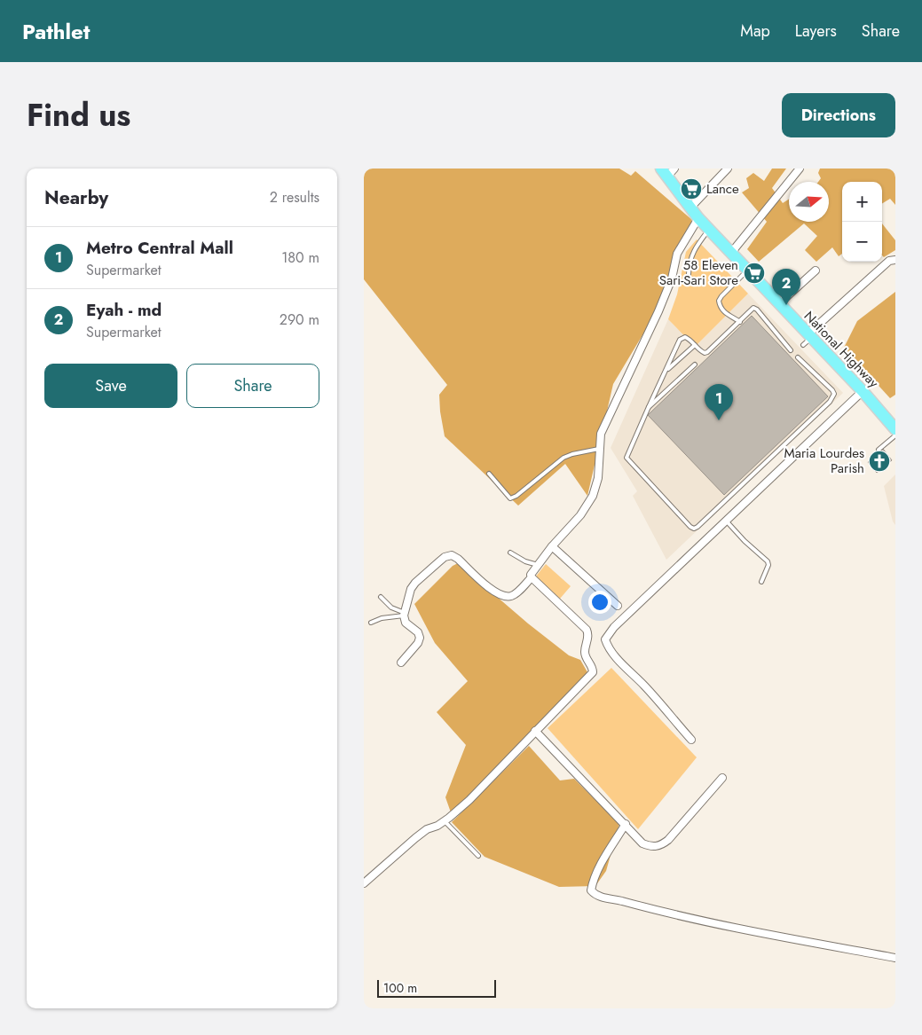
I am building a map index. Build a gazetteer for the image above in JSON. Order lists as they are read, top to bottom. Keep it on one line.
{"streets":{"main road":["National Highway"]},"places":{"supermarket":["Lance","58 Eleven Sari-Sari Store"],"church":["Maria Lourdes Parish"]},"scale_bar":"100 m","north":"right","page":{"header":"Pathlet","nav":["Map","Layers","Share"],"title":"Find us","buttons":["Directions",["Save","Share"]],"heading":["Nearby","2 results"],"map_buttons":["+","−"],"list":[{"mark":"1","name":"Metro Central Mall","note":"Supermarket","value":"180 m"},{"mark":"2","name":"Eyah - md","note":"Supermarket","value":"290 m"}],"pins":["2","1"],"scale":"100 m"}}
